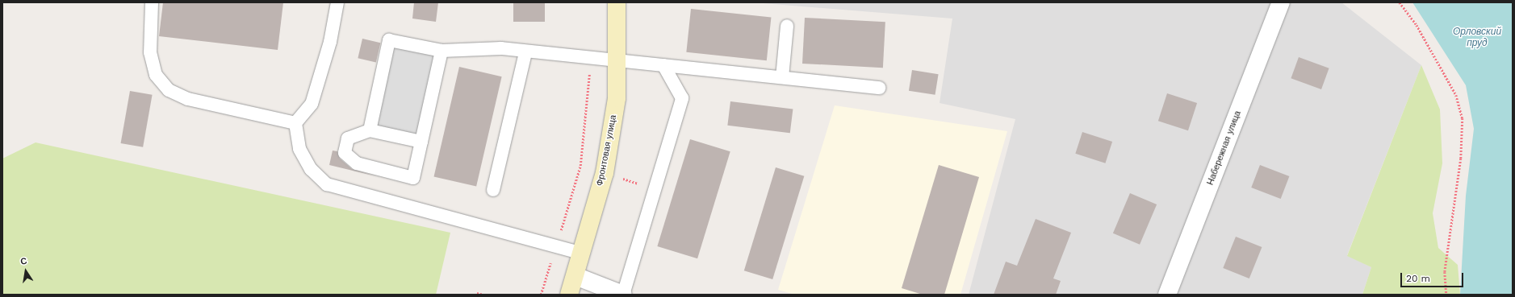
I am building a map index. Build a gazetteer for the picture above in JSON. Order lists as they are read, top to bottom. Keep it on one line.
{"streets":{"main road":["Фронтовая улица"],"street":["Набережная улица"]},"water":["Орловский пруд"],"scale_bar":"20 m","north":"top"}
